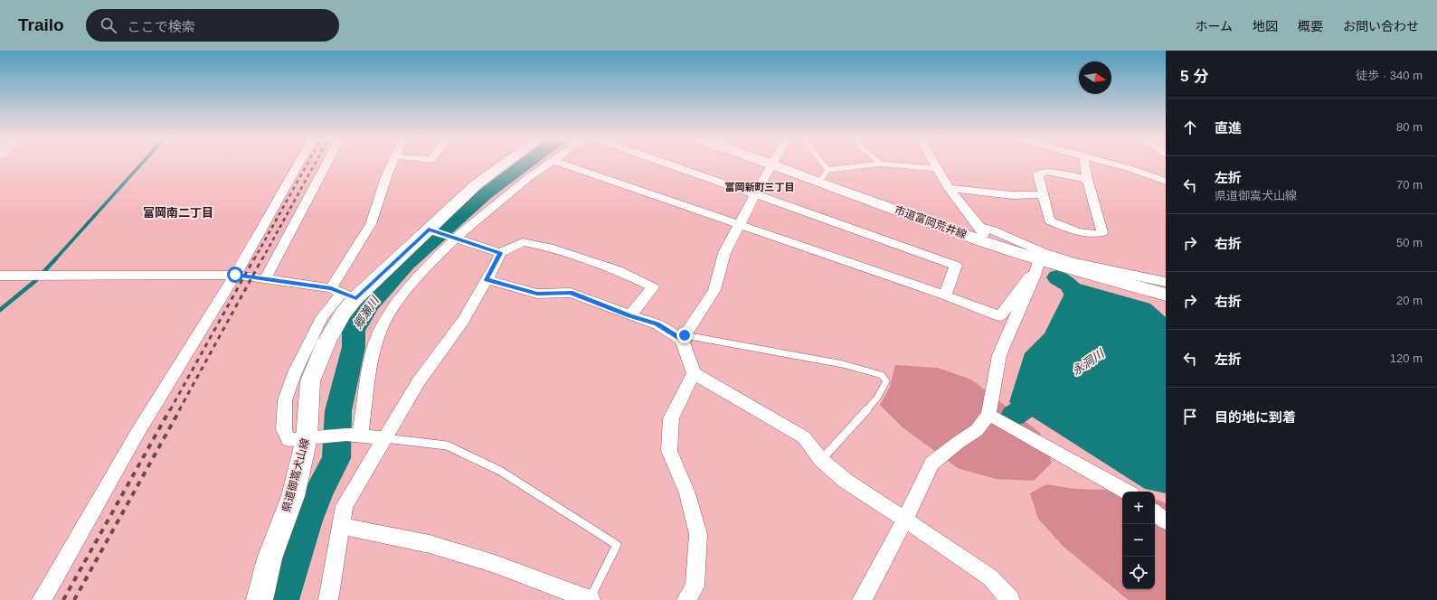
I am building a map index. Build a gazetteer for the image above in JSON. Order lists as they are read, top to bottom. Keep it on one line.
{"streets":{"main road":["市道富岡荒井線","県道御嵩犬山線"]},"districts":["富岡新町三丁目","富岡南二丁目"],"water":["郷瀬川","永洞川"],"north":"right","page":{"header":"Trailo","search":"ここで検索","nav":["ホーム","地図","概要","お問い合わせ"],"heading":["5 分","徒歩 · 340 m"],"list":[["直進","80 m"],["左折","県道御嵩犬山線","70 m"],["右折","50 m"],["右折","20 m"],["左折","120 m"],"目的地に到着"],"map_buttons":["+","−"]}}
